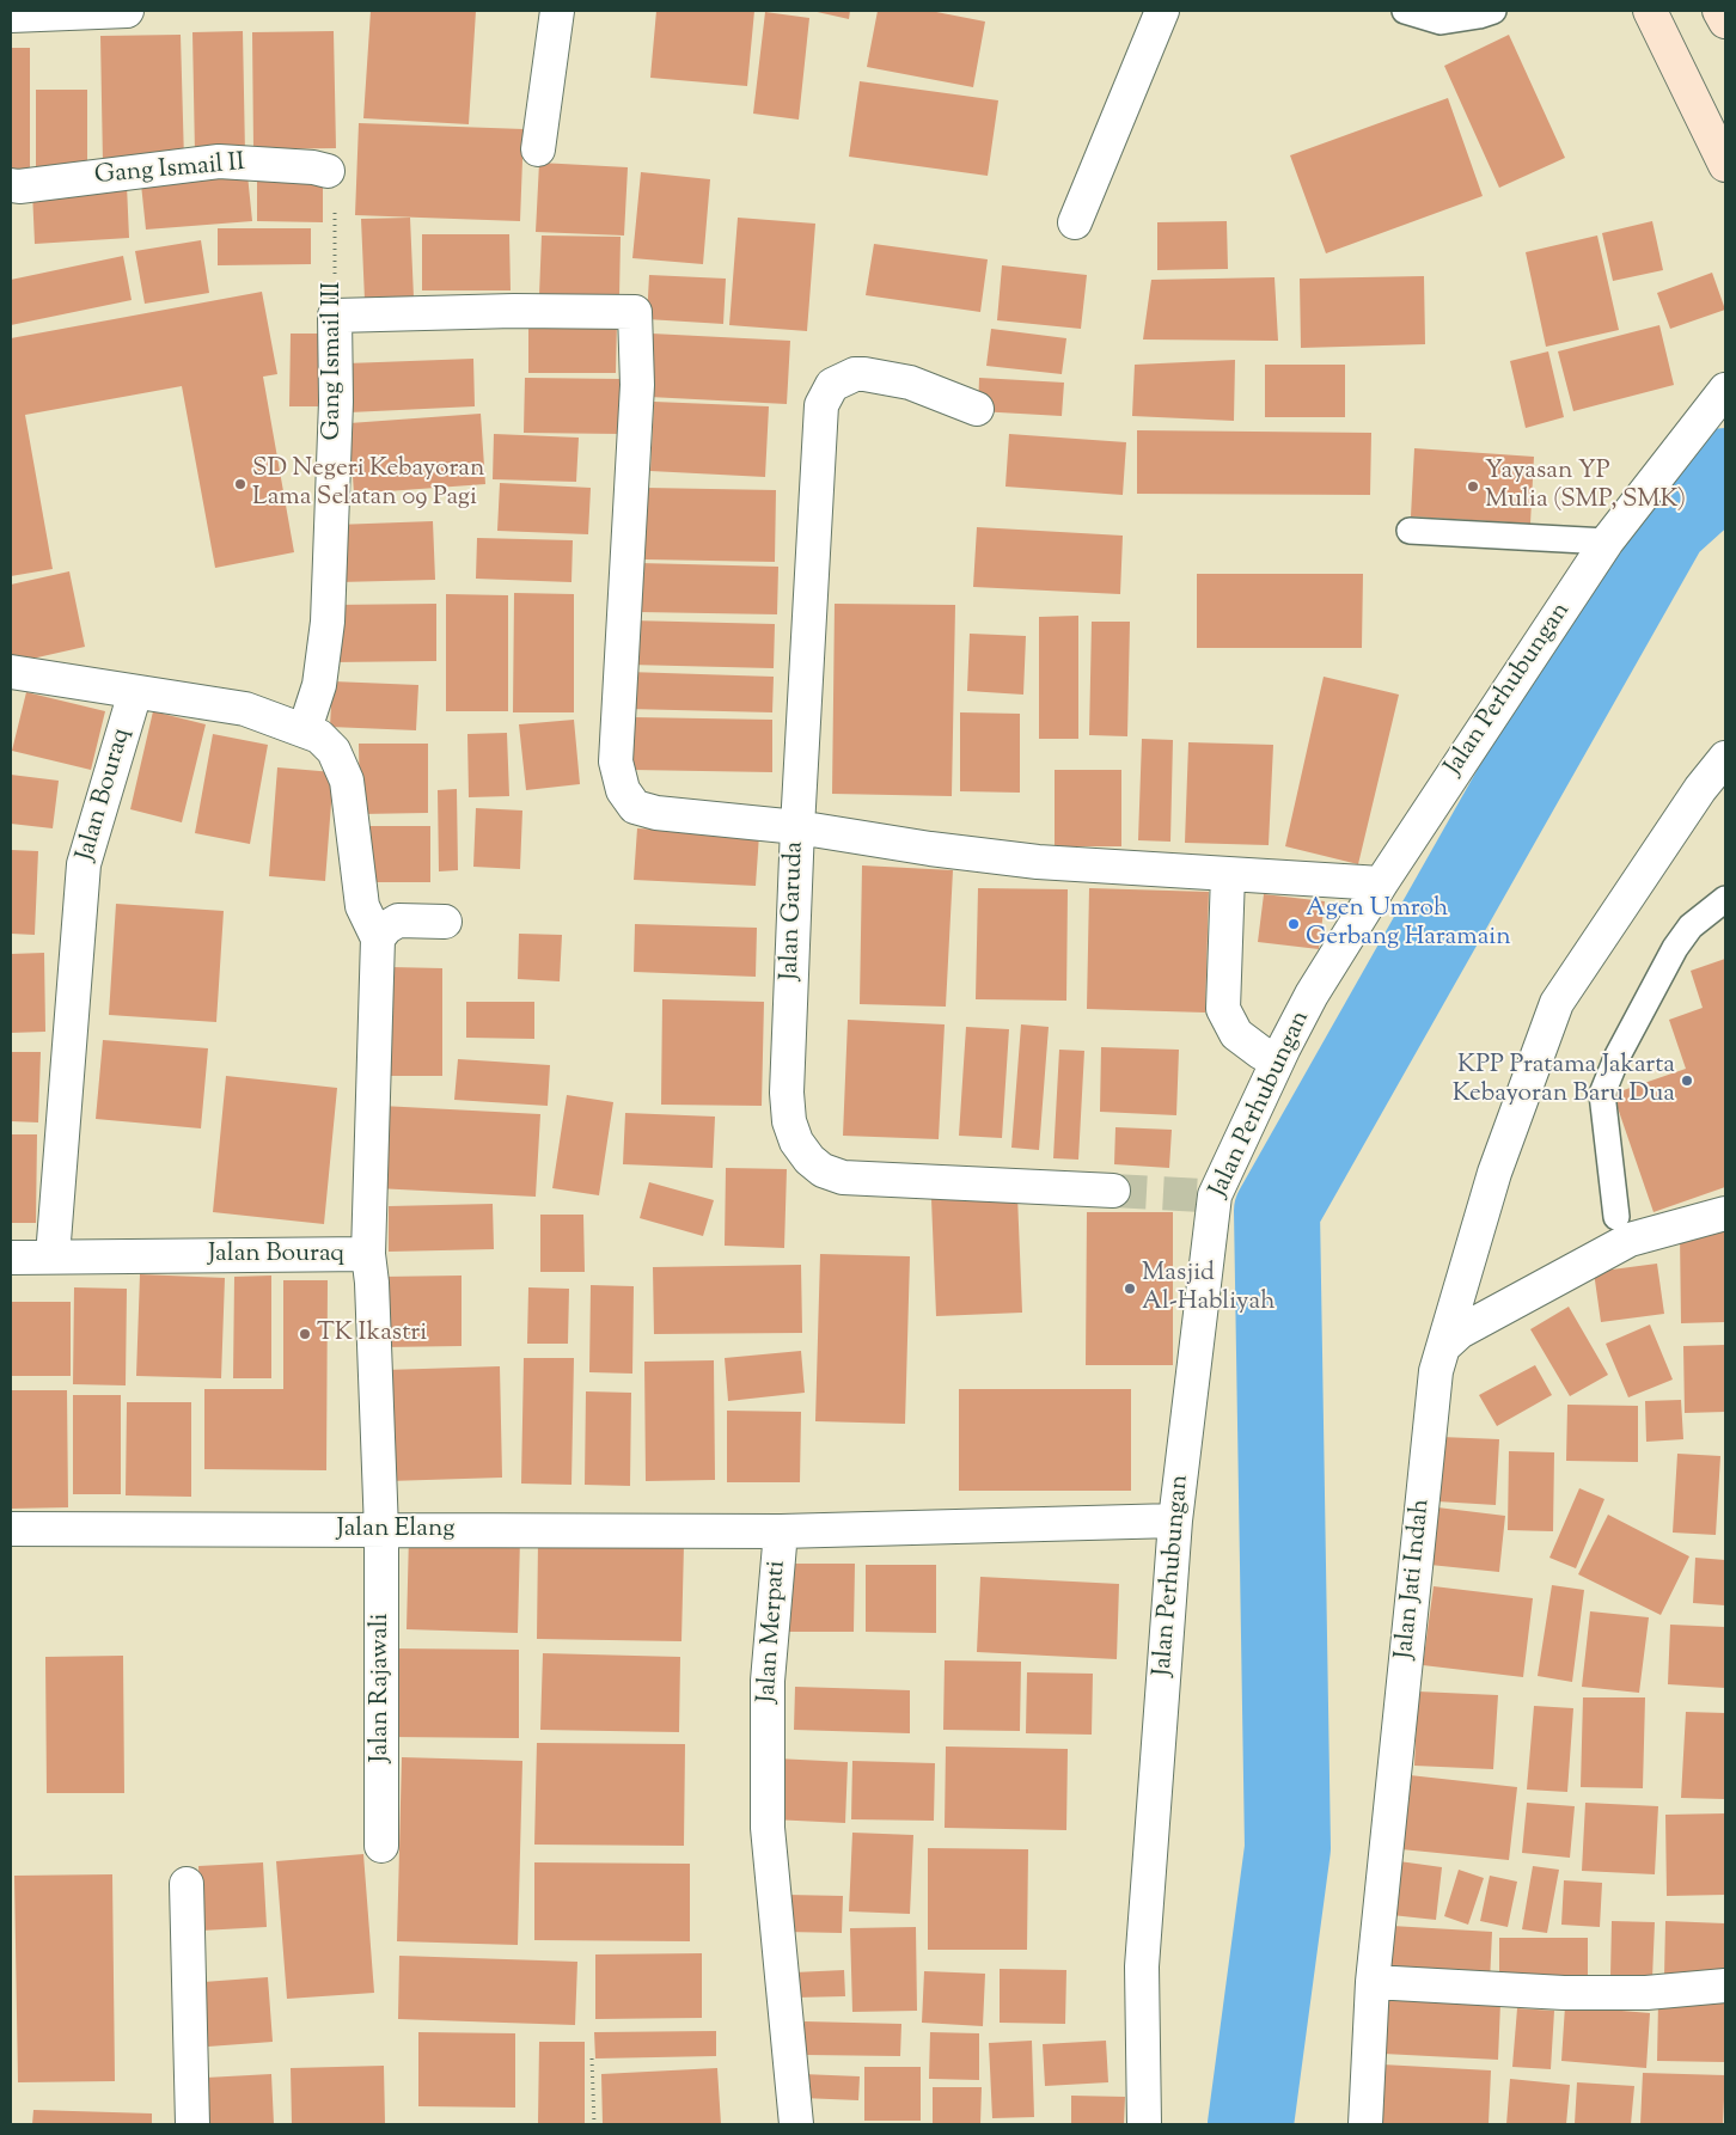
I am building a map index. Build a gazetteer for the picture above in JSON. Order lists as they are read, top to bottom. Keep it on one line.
{"streets":{"street":["Gang Ismail II","Gang Ismail III","Jalan Perhubungan","Jalan Bouraq","Jalan Garuda","Jalan Elang","Jalan Jati Indah","Jalan Merpati","Jalan Rajawali"]},"crossings":[["Gang Ismail II","Gang Ismail III"],["Jalan Perhubungan","Jalan Garuda"],["Jalan Perhubungan","Jalan Merpati"],["Jalan Bouraq","Jalan Elang"],["Jalan Bouraq","Jalan Rajawali"],["Jalan Elang","Jalan Merpati"],["Jalan Elang","Jalan Rajawali"]],"places":["SD Negeri Kebayoran Lama Selatan 09 Pagi","Yayasan YP Mulia (SMP, SMK)","Agen Umroh Gerbang Haramain","KPP Pratama Jakarta Kebayoran Baru Dua","Masjid Al-Habliyah","TK Ikastri"]}
